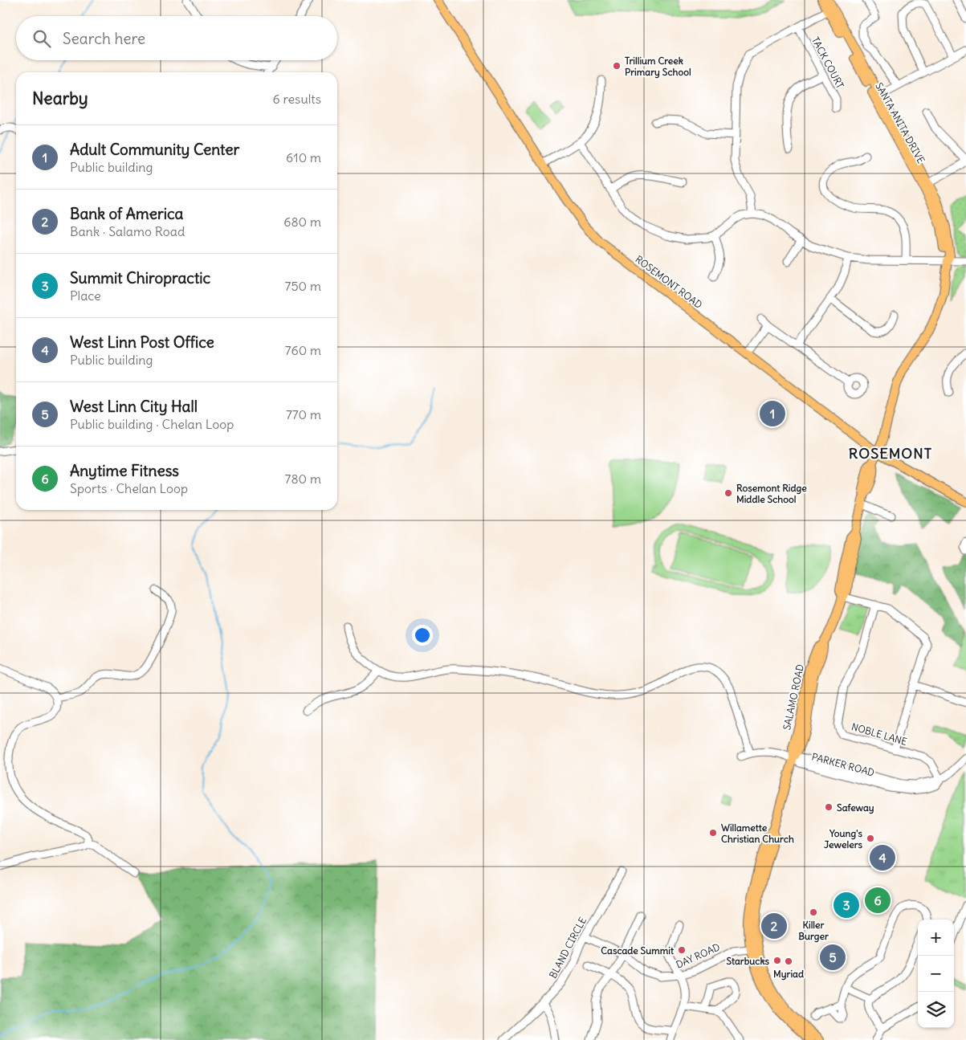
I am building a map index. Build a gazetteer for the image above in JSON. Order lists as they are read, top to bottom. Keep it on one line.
{"streets":{"main road":["SANTA ANITA DRIVE","ROSEMONT ROAD","SALAMO ROAD"],"street":["TACK COURT","NOBLE LANE","PARKER ROAD","BLAND CIRCLE","DAY ROAD"]},"crossings":[["SANTA ANITA DRIVE","ROSEMONT ROAD"],["SANTA ANITA DRIVE","SALAMO ROAD"],["ROSEMONT ROAD","SALAMO ROAD"],["SALAMO ROAD","PARKER ROAD"],["SALAMO ROAD","DAY ROAD"],["NOBLE LANE","PARKER ROAD"],["BLAND CIRCLE","DAY ROAD"]],"districts":["ROSEMONT"],"places":["Trillium Creek Primary School","Rosemont Ridge Middle School","Safeway","Willamette Christian Church","Young's Jewelers","Killer Burger","Cascade Summit","Starbucks","Myriad"],"page":{"search":"Search here","heading":["Nearby","6 results"],"list":[{"mark":"1","name":"Adult Community Center","note":"Public building","value":"610 m"},{"mark":"2","name":"Bank of America","note":"Bank · Salamo Road","value":"680 m"},{"mark":"3","name":"Summit Chiropractic","note":"Place","value":"750 m"},{"mark":"4","name":"West Linn Post Office","note":"Public building","value":"760 m"},{"mark":"5","name":"West Linn City Hall","note":"Public building · Chelan Loop","value":"770 m"},{"mark":"6","name":"Anytime Fitness","note":"Sports · Chelan Loop","value":"780 m"}],"pins":["1","4","6","3","2","5"],"map_buttons":["+","−"]}}
